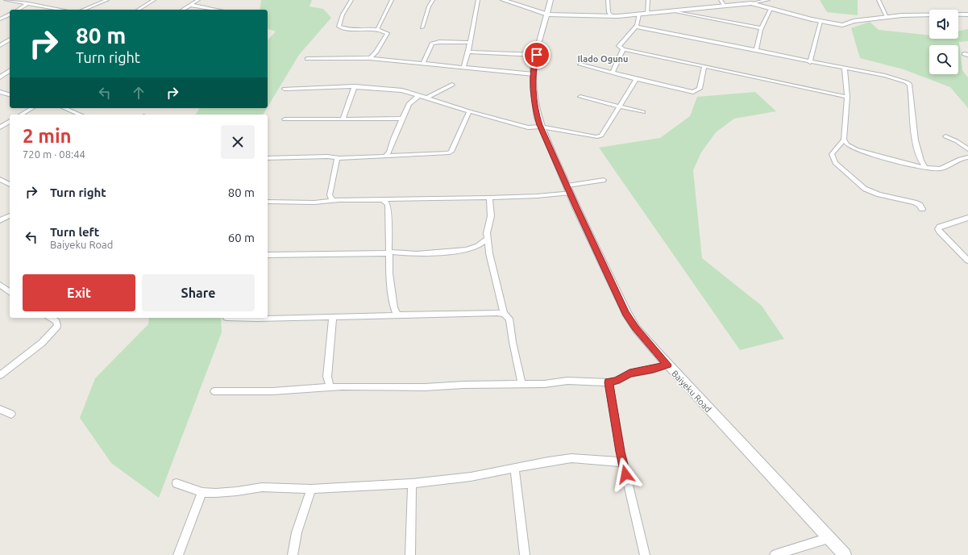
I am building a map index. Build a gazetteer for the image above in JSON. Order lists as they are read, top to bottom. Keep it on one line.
{"streets":{"main road":["Baiyeku Road"]},"districts":["Ilado Ogunu"],"page":{"turn":["80 m","Turn right"],"heading":["2 min","720 m · 08:44"],"list":[{"name":"Turn right","value":"80 m"},{"name":"Turn left","note":"Baiyeku Road","value":"60 m"}],"buttons":["Exit","Share"]}}
